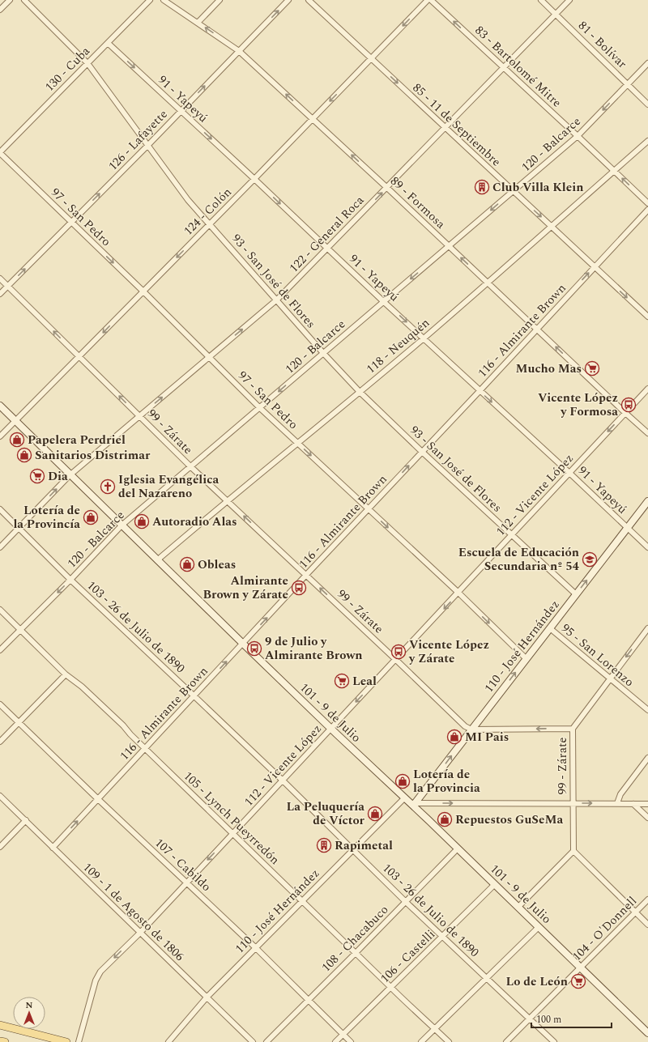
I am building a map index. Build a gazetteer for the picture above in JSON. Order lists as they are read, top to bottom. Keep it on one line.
{"streets":{"street":["81 - Bolívar","83 - Bartolomé Mitre","130 - Cuba","91 - Yapeyú","85 - 11 de Septiembre","126 - Lafayette","120 - Balcarce","89 - Formosa","124 - Colón","97 - San Pedro","122 - General Roca","93 - San José de Flores","116 - Almirante Brown","118 - Neuquén","99 - Zárate","112 - Vicente López","103 - 26 de Julio de 1890","110 - José Hernández","95 - San Lorenzo","101 - 9 de Julio","105 - Lynch Pueyrredón","107 - Cabildo","109 - 1 de Agosto de 1806","104 - O'Donnell","108 - Chacabuco","106 - Castelli"]},"crossings":[["81 - Bolívar","120 - Balcarce"],["81 - Bolívar","122 - General Roca"],["83 - Bartolomé Mitre","120 - Balcarce"],["83 - Bartolomé Mitre","122 - General Roca"],["83 - Bartolomé Mitre","118 - Neuquén"],["130 - Cuba","91 - Yapeyú"],["130 - Cuba","97 - San Pedro"],["130 - Cuba","93 - San José de Flores"],["91 - Yapeyú","126 - Lafayette"],["91 - Yapeyú","120 - Balcarce"],["91 - Yapeyú","124 - Colón"],["91 - Yapeyú","122 - General Roca"],["91 - Yapeyú","116 - Almirante Brown"],["91 - Yapeyú","118 - Neuquén"],["91 - Yapeyú","112 - Vicente López"],["91 - Yapeyú","110 - José Hernández"],["85 - 11 de Septiembre","120 - Balcarce"],["85 - 11 de Septiembre","124 - Colón"],["85 - 11 de Septiembre","122 - General Roca"],["85 - 11 de Septiembre","116 - Almirante Brown"],["85 - 11 de Septiembre","118 - Neuquén"],["126 - Lafayette","89 - Formosa"],["126 - Lafayette","97 - San Pedro"],["126 - Lafayette","93 - San José de Flores"],["126 - Lafayette","99 - Zárate"],["120 - Balcarce","89 - Formosa"],["120 - Balcarce","97 - San Pedro"],["120 - Balcarce","93 - San José de Flores"],["120 - Balcarce","99 - Zárate"],["120 - Balcarce","103 - 26 de Julio de 1890"],["120 - Balcarce","101 - 9 de Julio"],["120 - Balcarce","105 - Lynch Pueyrredón"],["89 - Formosa","124 - Colón"],["89 - Formosa","122 - General Roca"],["89 - Formosa","116 - Almirante Brown"],["89 - Formosa","118 - Neuquén"],["89 - Formosa","112 - Vicente López"],["124 - Colón","97 - San Pedro"],["124 - Colón","93 - San José de Flores"],["124 - Colón","99 - Zárate"],["124 - Colón","101 - 9 de Julio"],["97 - San Pedro","122 - General Roca"],["97 - San Pedro","116 - Almirante Brown"],["97 - San Pedro","118 - Neuquén"],["97 - San Pedro","112 - Vicente López"],["97 - San Pedro","110 - José Hernández"],["122 - General Roca","93 - San José de Flores"],["122 - General Roca","99 - Zárate"],["122 - General Roca","103 - 26 de Julio de 1890"],["122 - General Roca","101 - 9 de Julio"],["93 - San José de Flores","116 - Almirante Brown"],["93 - San José de Flores","118 - Neuquén"],["93 - San José de Flores","112 - Vicente López"],["93 - San José de Flores","110 - José Hernández"],["116 - Almirante Brown","99 - Zárate"],["116 - Almirante Brown","103 - 26 de Julio de 1890"],["116 - Almirante Brown","101 - 9 de Julio"],["116 - Almirante Brown","105 - Lynch Pueyrredón"],["116 - Almirante Brown","107 - Cabildo"],["116 - Almirante Brown","109 - 1 de Agosto de 1806"],["118 - Neuquén","99 - Zárate"],["118 - Neuquén","101 - 9 de Julio"],["99 - Zárate","112 - Vicente López"],["99 - Zárate","110 - José Hernández"],["112 - Vicente López","103 - 26 de Julio de 1890"],["112 - Vicente López","101 - 9 de Julio"],["112 - Vicente López","105 - Lynch Pueyrredón"],["112 - Vicente López","107 - Cabildo"],["112 - Vicente López","109 - 1 de Agosto de 1806"],["103 - 26 de Julio de 1890","110 - José Hernández"],["103 - 26 de Julio de 1890","104 - O'Donnell"],["103 - 26 de Julio de 1890","108 - Chacabuco"],["103 - 26 de Julio de 1890","106 - Castelli"],["110 - José Hernández","95 - San Lorenzo"],["110 - José Hernández","101 - 9 de Julio"],["110 - José Hernández","105 - Lynch Pueyrredón"],["110 - José Hernández","107 - Cabildo"],["110 - José Hernández","109 - 1 de Agosto de 1806"],["101 - 9 de Julio","104 - O'Donnell"],["101 - 9 de Julio","108 - Chacabuco"],["101 - 9 de Julio","106 - Castelli"],["105 - Lynch Pueyrredón","108 - Chacabuco"],["105 - Lynch Pueyrredón","106 - Castelli"],["107 - Cabildo","108 - Chacabuco"],["107 - Cabildo","106 - Castelli"]],"one_way":["83 - Bartolomé Mitre","91 - Yapeyú","85 - 11 de Septiembre","126 - Lafayette","120 - Balcarce","89 - Formosa","124 - Colón","97 - San Pedro","122 - General Roca","116 - Almirante Brown","99 - Zárate","112 - Vicente López","110 - José Hernández"],"places":{"building":["Club Villa Klein","Rapimetal"],"supermarket":["Mucho Mas","Dia","Leal","Lo de León"],"bus stop":["Vicente López y Formosa","Almirante Brown y Zárate","9 de Julio y Almirante Brown","Vicente López y Zárate"],"shop":["Papelera Perdriel","Sanitarios Distrimar","Lotería de la Provincía","Autoradio Alas","Obleas","MI Pais","Lotería de la Provincia","La Peluquería de Víctor","Repuestos GuSeMa"],"church":["Iglesia Evangélica del Nazareno"],"school or university":["Escuela de Educación Secundaria nº 54"]},"scale_bar":"100 m","north":"top"}
